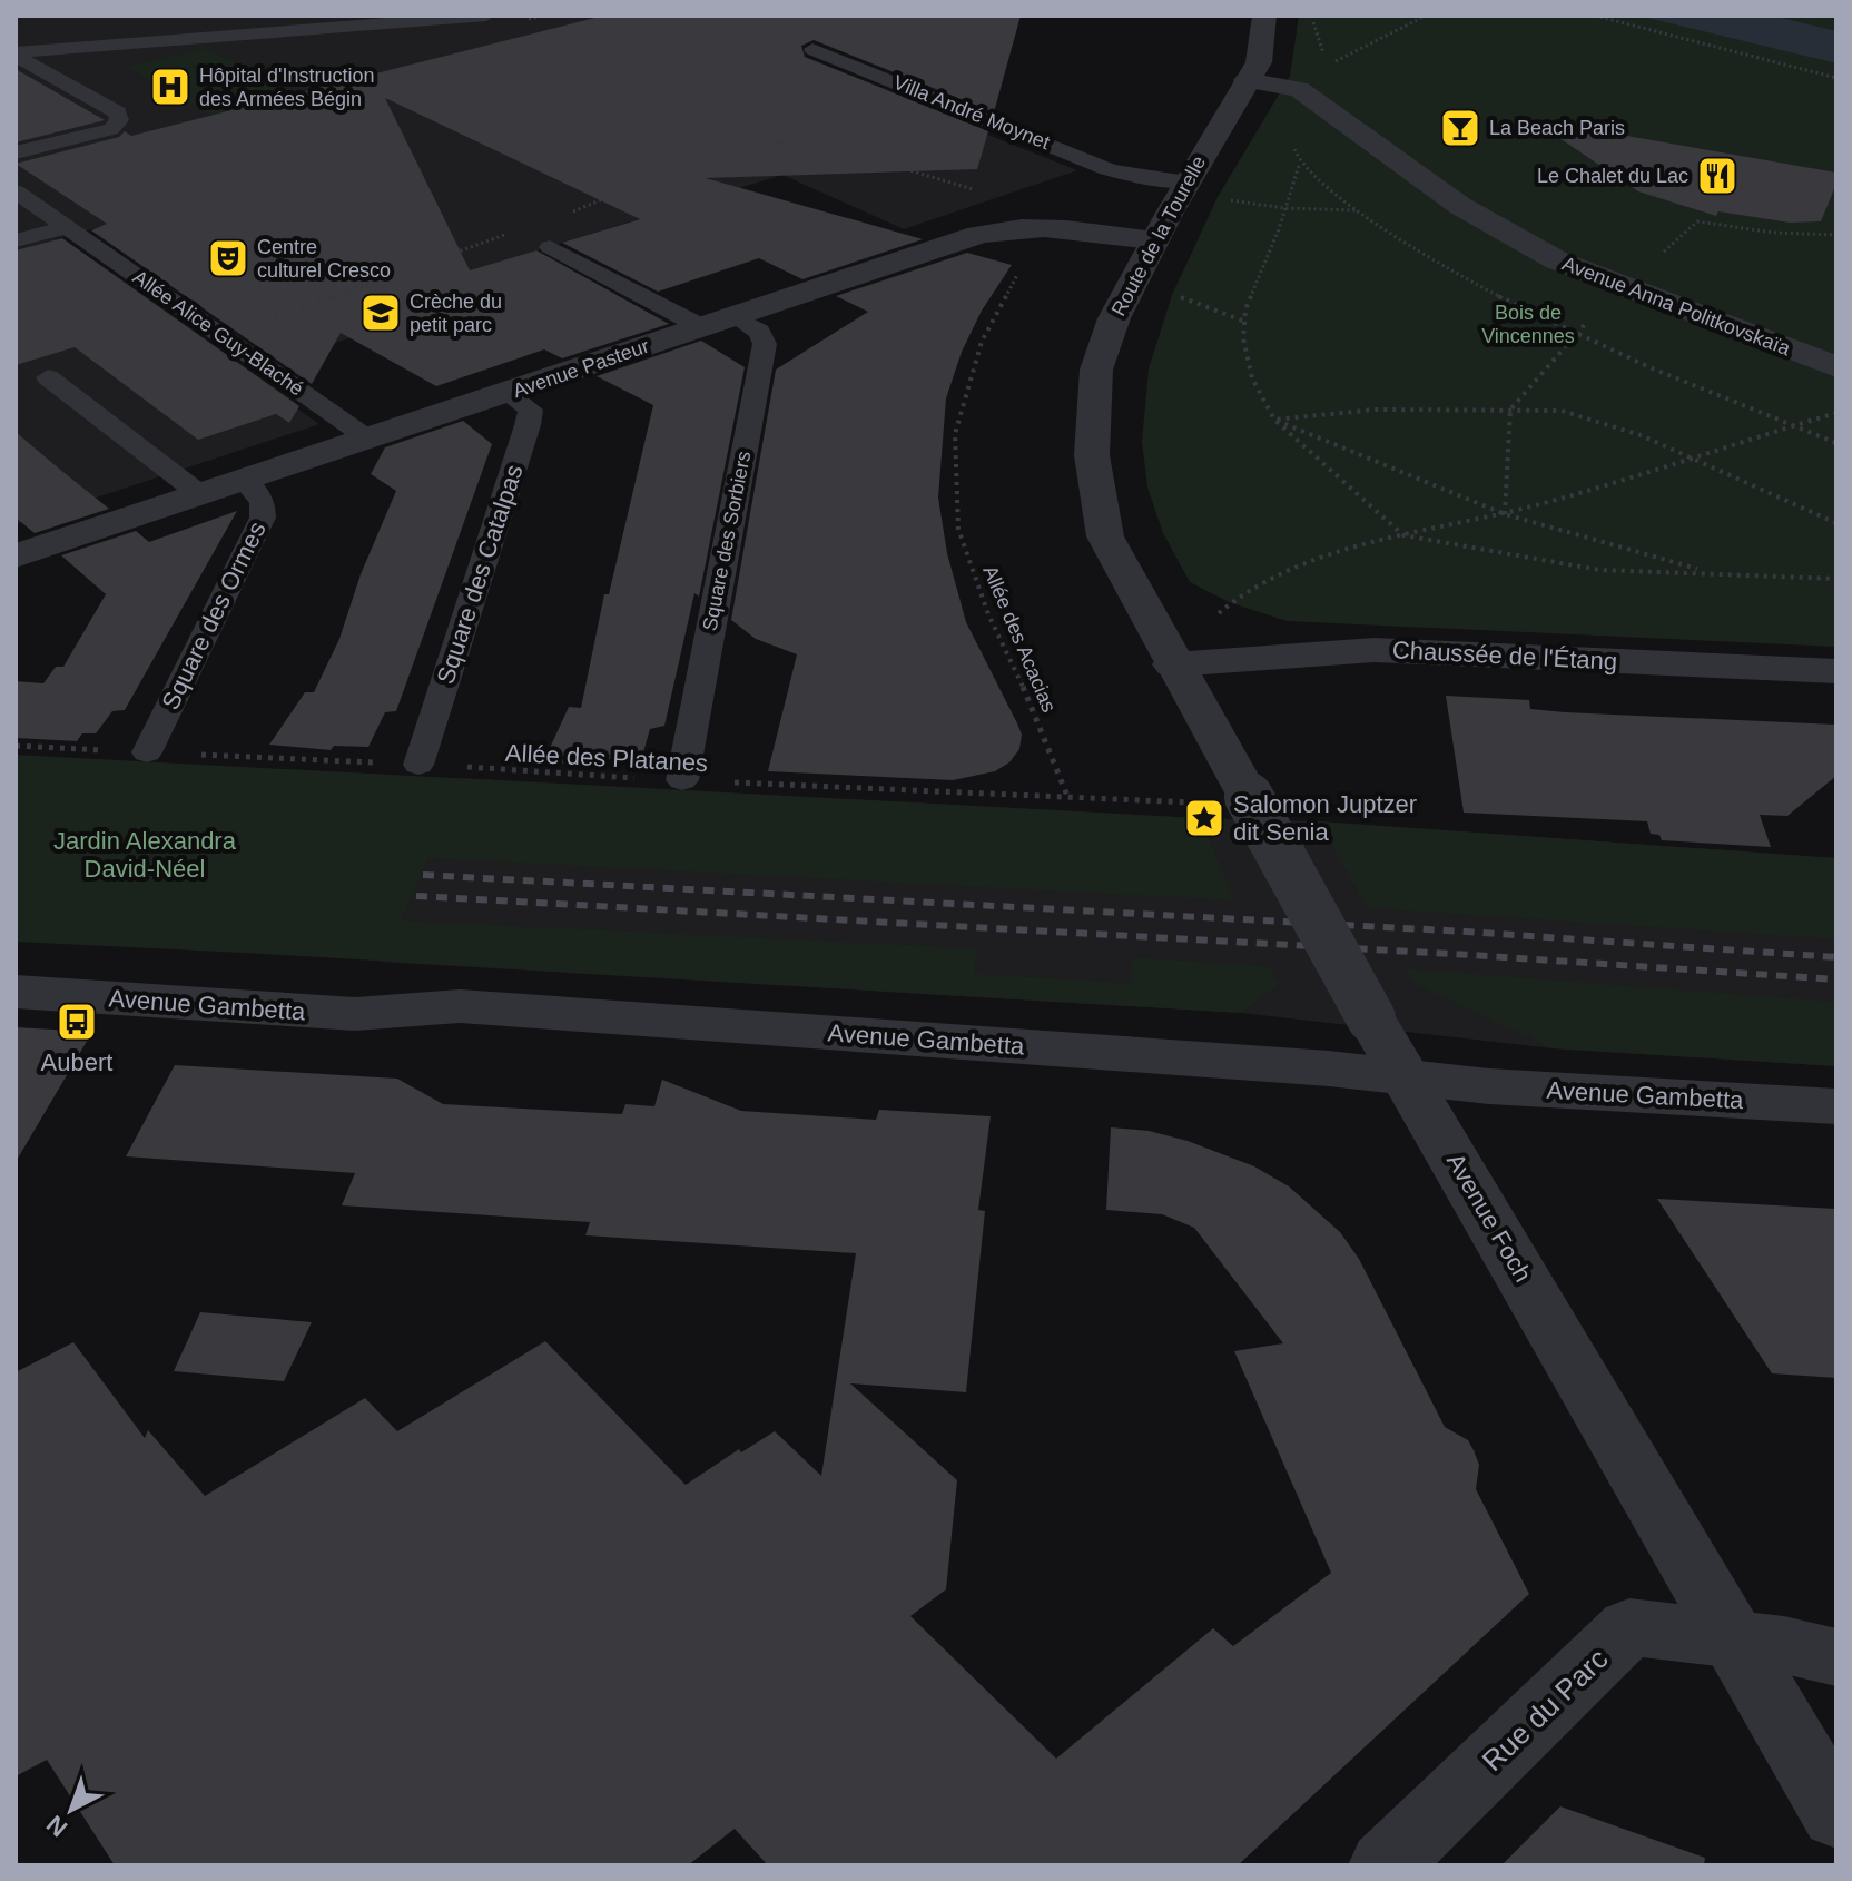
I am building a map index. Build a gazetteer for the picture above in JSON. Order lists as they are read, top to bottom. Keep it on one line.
{"streets":{"street":["Route de la Tourelle","Avenue Anna Politkovskaïa","Avenue Pasteur","Chaussée de l'Étang","Avenue Gambetta","Avenue Foch","Rue du Parc"],"lane":["Villa André Moynet","Allée Alice Guy-Blaché","Square des Sorbiers","Square des Catalpas","Square des Ormes"],"path":["Allée des Acacias","Allée des Platanes"]},"crossings":[["Villa André Moynet","Route de la Tourelle"],["Route de la Tourelle","Avenue Anna Politkovskaïa"],["Route de la Tourelle","Avenue Pasteur"],["Route de la Tourelle","Avenue Foch"],["Allée Alice Guy-Blaché","Avenue Pasteur"],["Avenue Pasteur","Square des Sorbiers"],["Avenue Pasteur","Square des Catalpas"],["Avenue Pasteur","Square des Ormes"],["Square des Sorbiers","Allée des Platanes"],["Square des Catalpas","Allée des Platanes"],["Square des Ormes","Allée des Platanes"],["Allée des Acacias","Allée des Platanes"],["Chaussée de l'Étang","Avenue Foch"],["Avenue Gambetta","Avenue Foch"],["Avenue Foch","Rue du Parc"]],"parks":["Bois de Vincennes","Jardin Alexandra David-Néel"],"places":{"hospital":["Hôpital d'Instruction des Armées Bégin"],"bar":["La Beach Paris"],"restaurant":["Le Chalet du Lac"],"theatre":["Centre culturel Cresco"],"school or university":["Crèche du petit parc"],"place":["Salomon Juptzer dit Senia"],"bus stop":["Aubert"]},"north":"bottom left"}
